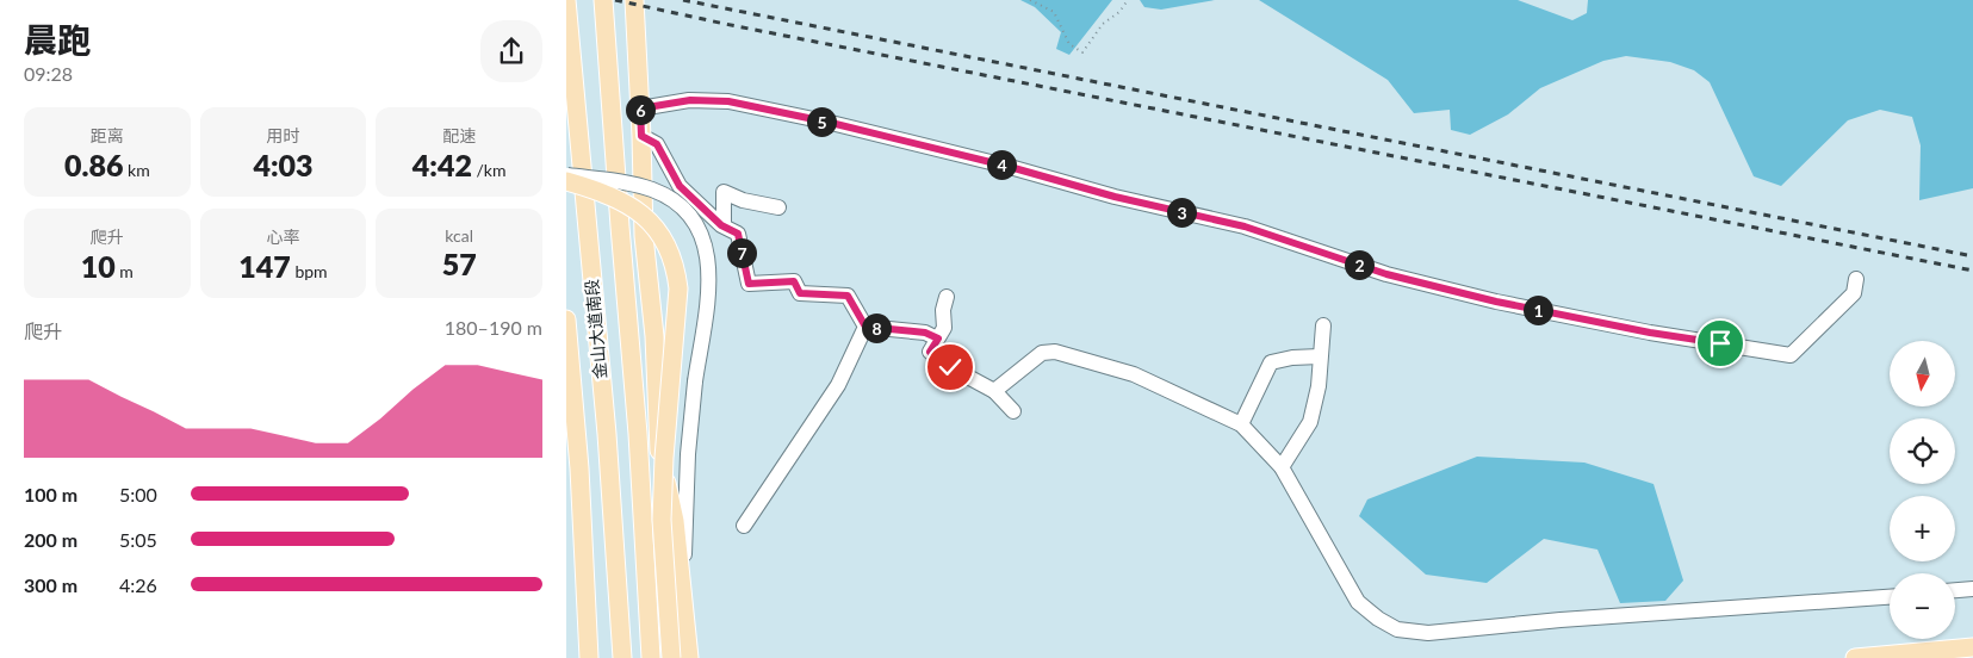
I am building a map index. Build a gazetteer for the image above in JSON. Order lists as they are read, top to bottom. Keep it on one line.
{"streets":{"main road":["金山大道南段"]},"north":"bottom","page":{"heading":["晨跑","09:28"],"pins":["6","5","4","3","7","2","1","8"],"stats":[["距离","0.86 km"],["用时","4:03"],["配速","4:42 /km"],["爬升","10 m"],["心率","147 bpm"],["kcal","57"]],"chart":["爬升","180–190 m"],"map_buttons":["+","−"],"list":[{"name":"100 m","note":"5:00"},{"name":"200 m","note":"5:05"},{"name":"300 m","note":"4:26"}]}}
